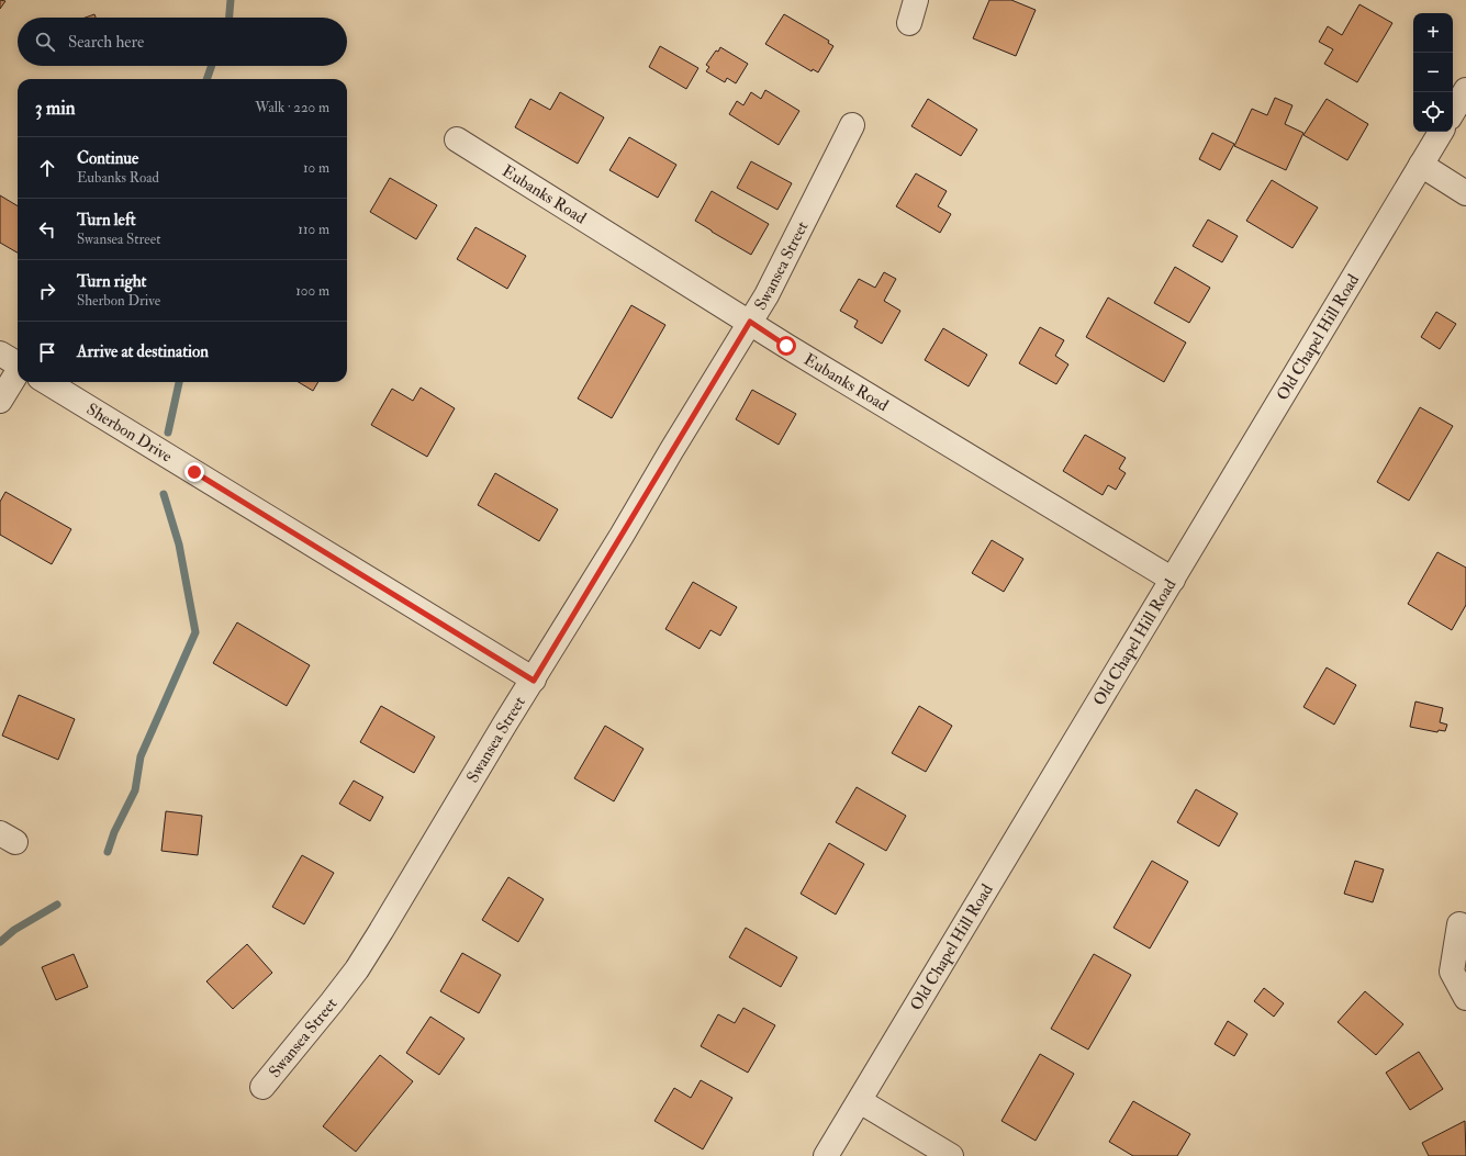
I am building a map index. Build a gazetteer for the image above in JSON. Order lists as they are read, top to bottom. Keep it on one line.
{"streets":{"street":["Eubanks Road","Swansea Street","Old Chapel Hill Road","Sherbon Drive"]},"crossings":[["Eubanks Road","Swansea Street"],["Eubanks Road","Old Chapel Hill Road"],["Swansea Street","Sherbon Drive"]],"page":{"map_buttons":["+","−"],"search":"Search here","heading":["3 min","Walk · 220 m"],"list":[["Continue","Eubanks Road","10 m"],["Turn left","Swansea Street","110 m"],["Turn right","Sherbon Drive","100 m"],"Arrive at destination"]}}
